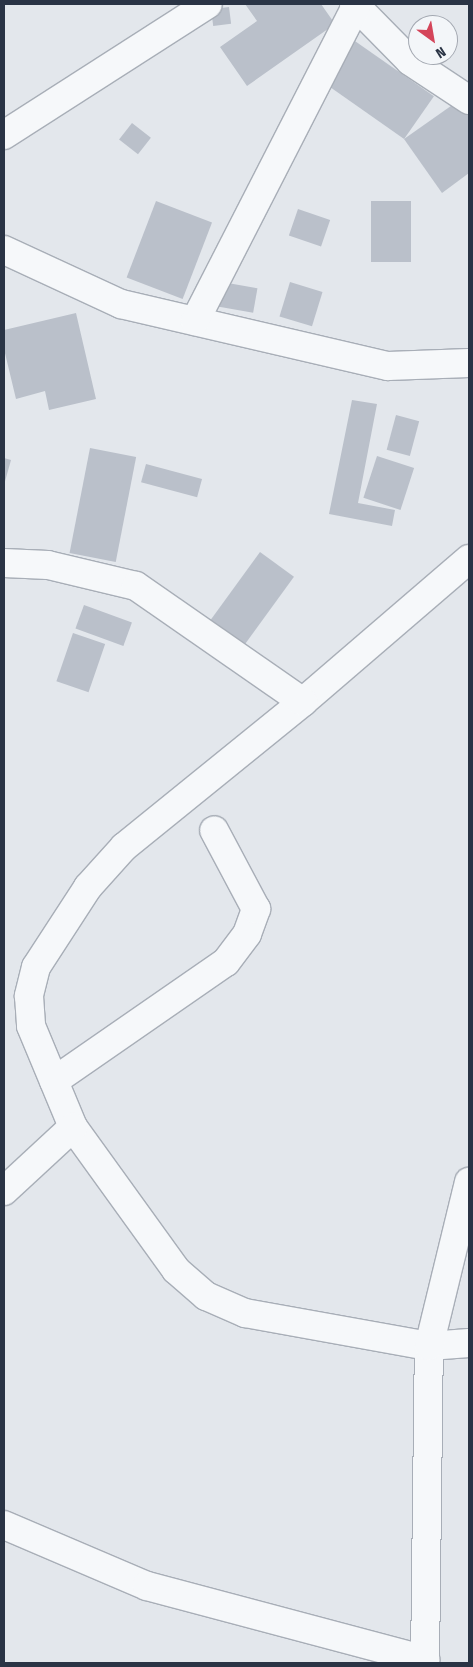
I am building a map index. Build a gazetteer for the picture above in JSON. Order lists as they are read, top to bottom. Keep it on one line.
{"north":"bottom right"}
